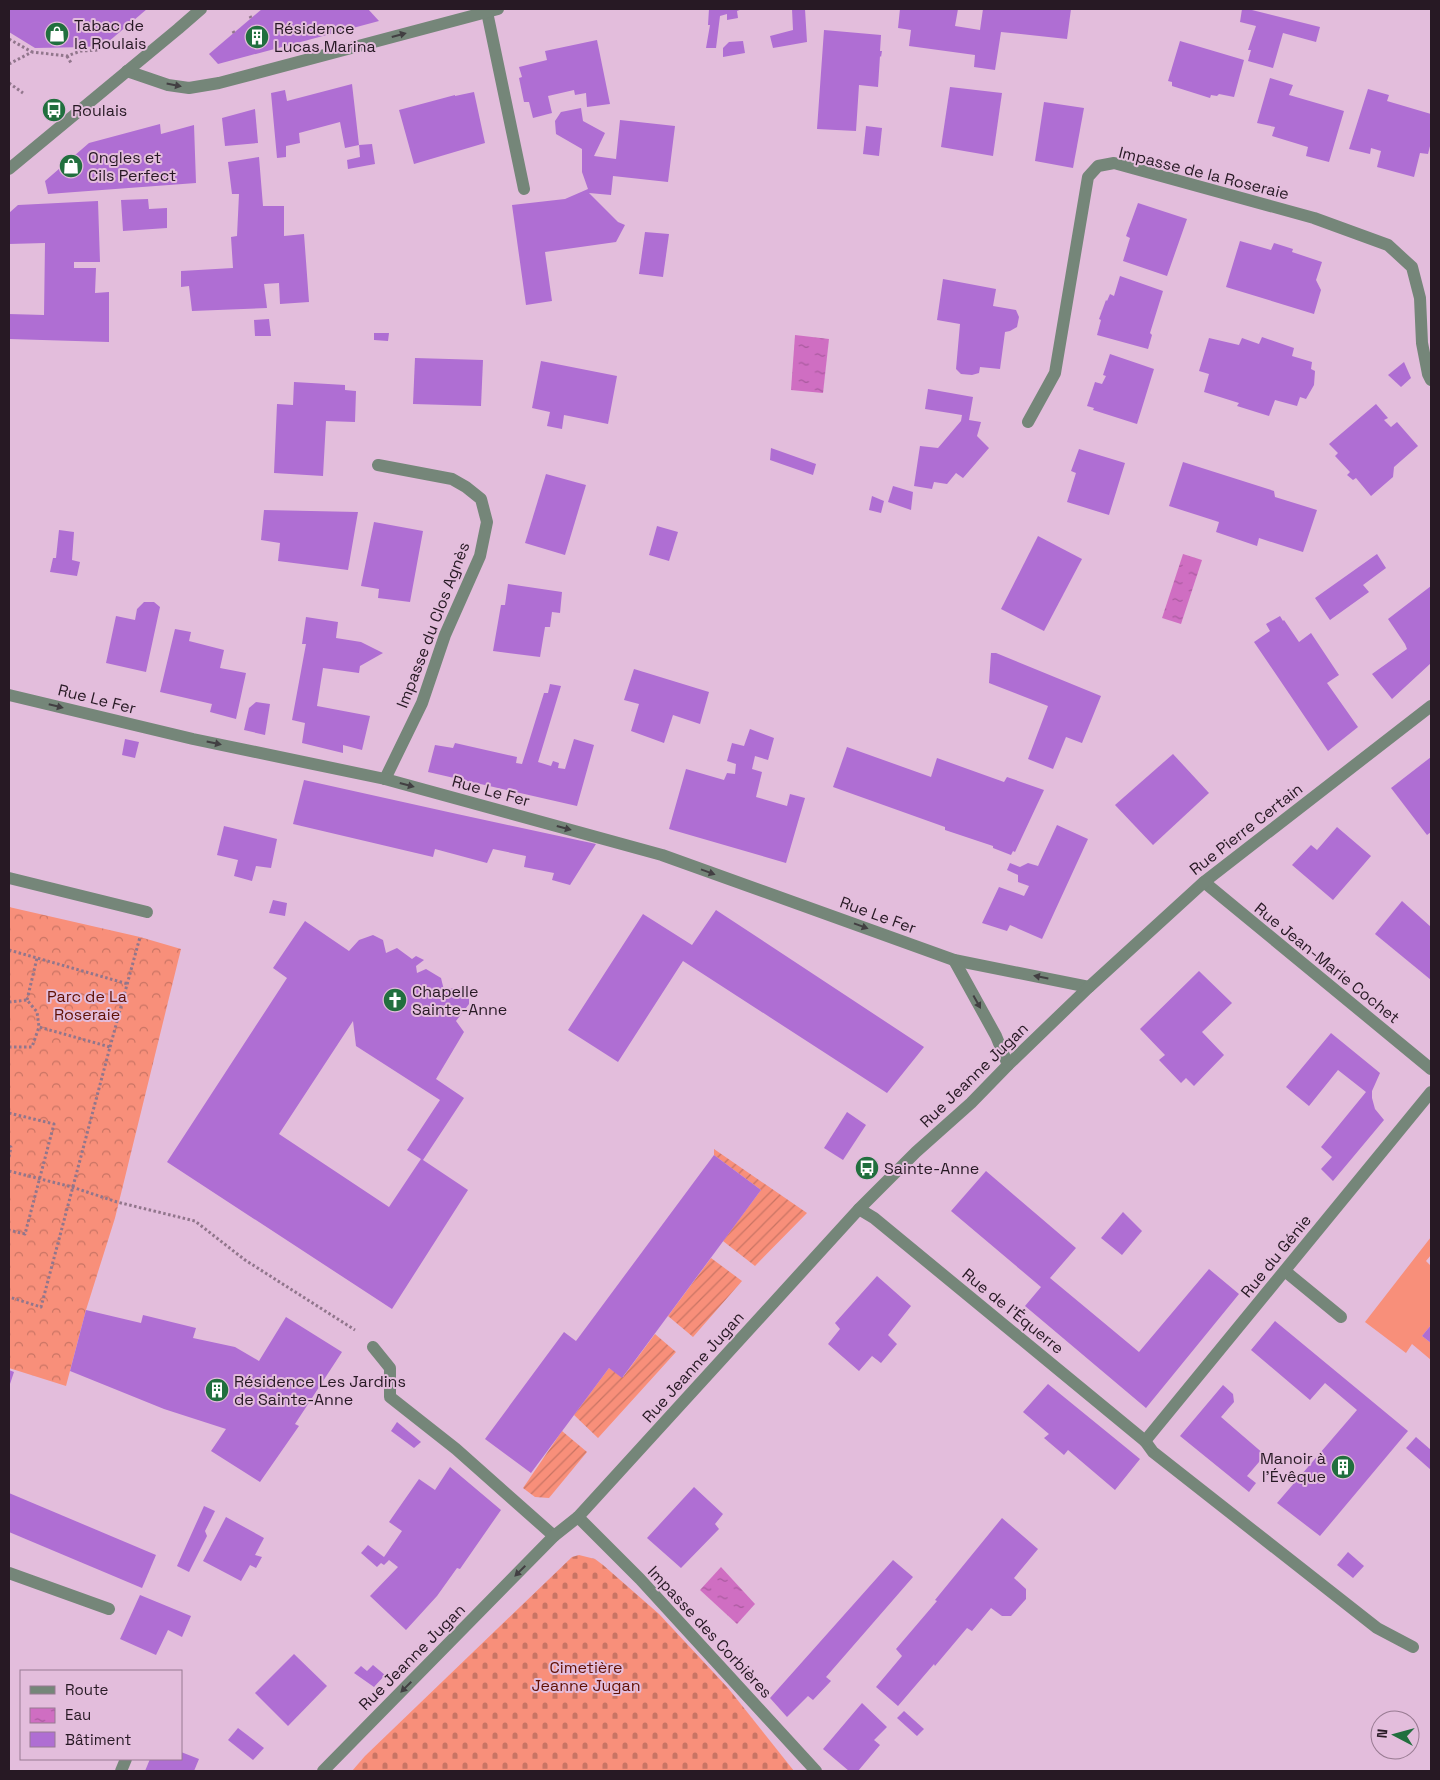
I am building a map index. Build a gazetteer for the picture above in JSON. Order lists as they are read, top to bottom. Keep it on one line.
{"streets":{"street":["Impasse de la Roseraie","Impasse du Clos Agnès","Rue Le Fer","Rue Pierre Certain","Rue Jean-Marie Cochet","Rue Jeanne Jugan","Rue du Génie","Rue de l'Équerre","Impasse des Corbières"]},"crossings":[["Impasse du Clos Agnès","Rue Le Fer"],["Rue Le Fer","Rue Pierre Certain"],["Rue Le Fer","Rue Jeanne Jugan"],["Rue Pierre Certain","Rue Jean-Marie Cochet"],["Rue Pierre Certain","Rue Jeanne Jugan"],["Rue Jeanne Jugan","Rue de l'Équerre"],["Rue Jeanne Jugan","Impasse des Corbières"],["Rue du Génie","Rue de l'Équerre"]],"parks":["Parc de La Roseraie","Cimetière Jeanne Jugan"],"places":{"shop":["Tabac de la Roulais","Ongles et Cils Perfect"],"building":["Résidence Lucas Marina","Résidence Les Jardins de Sainte-Anne","Manoir à l'Évêque"],"bus stop":["Roulais","Sainte-Anne"],"church":["Chapelle Sainte-Anne"]},"legend":["Route","Eau","Bâtiment"],"north":"left"}
